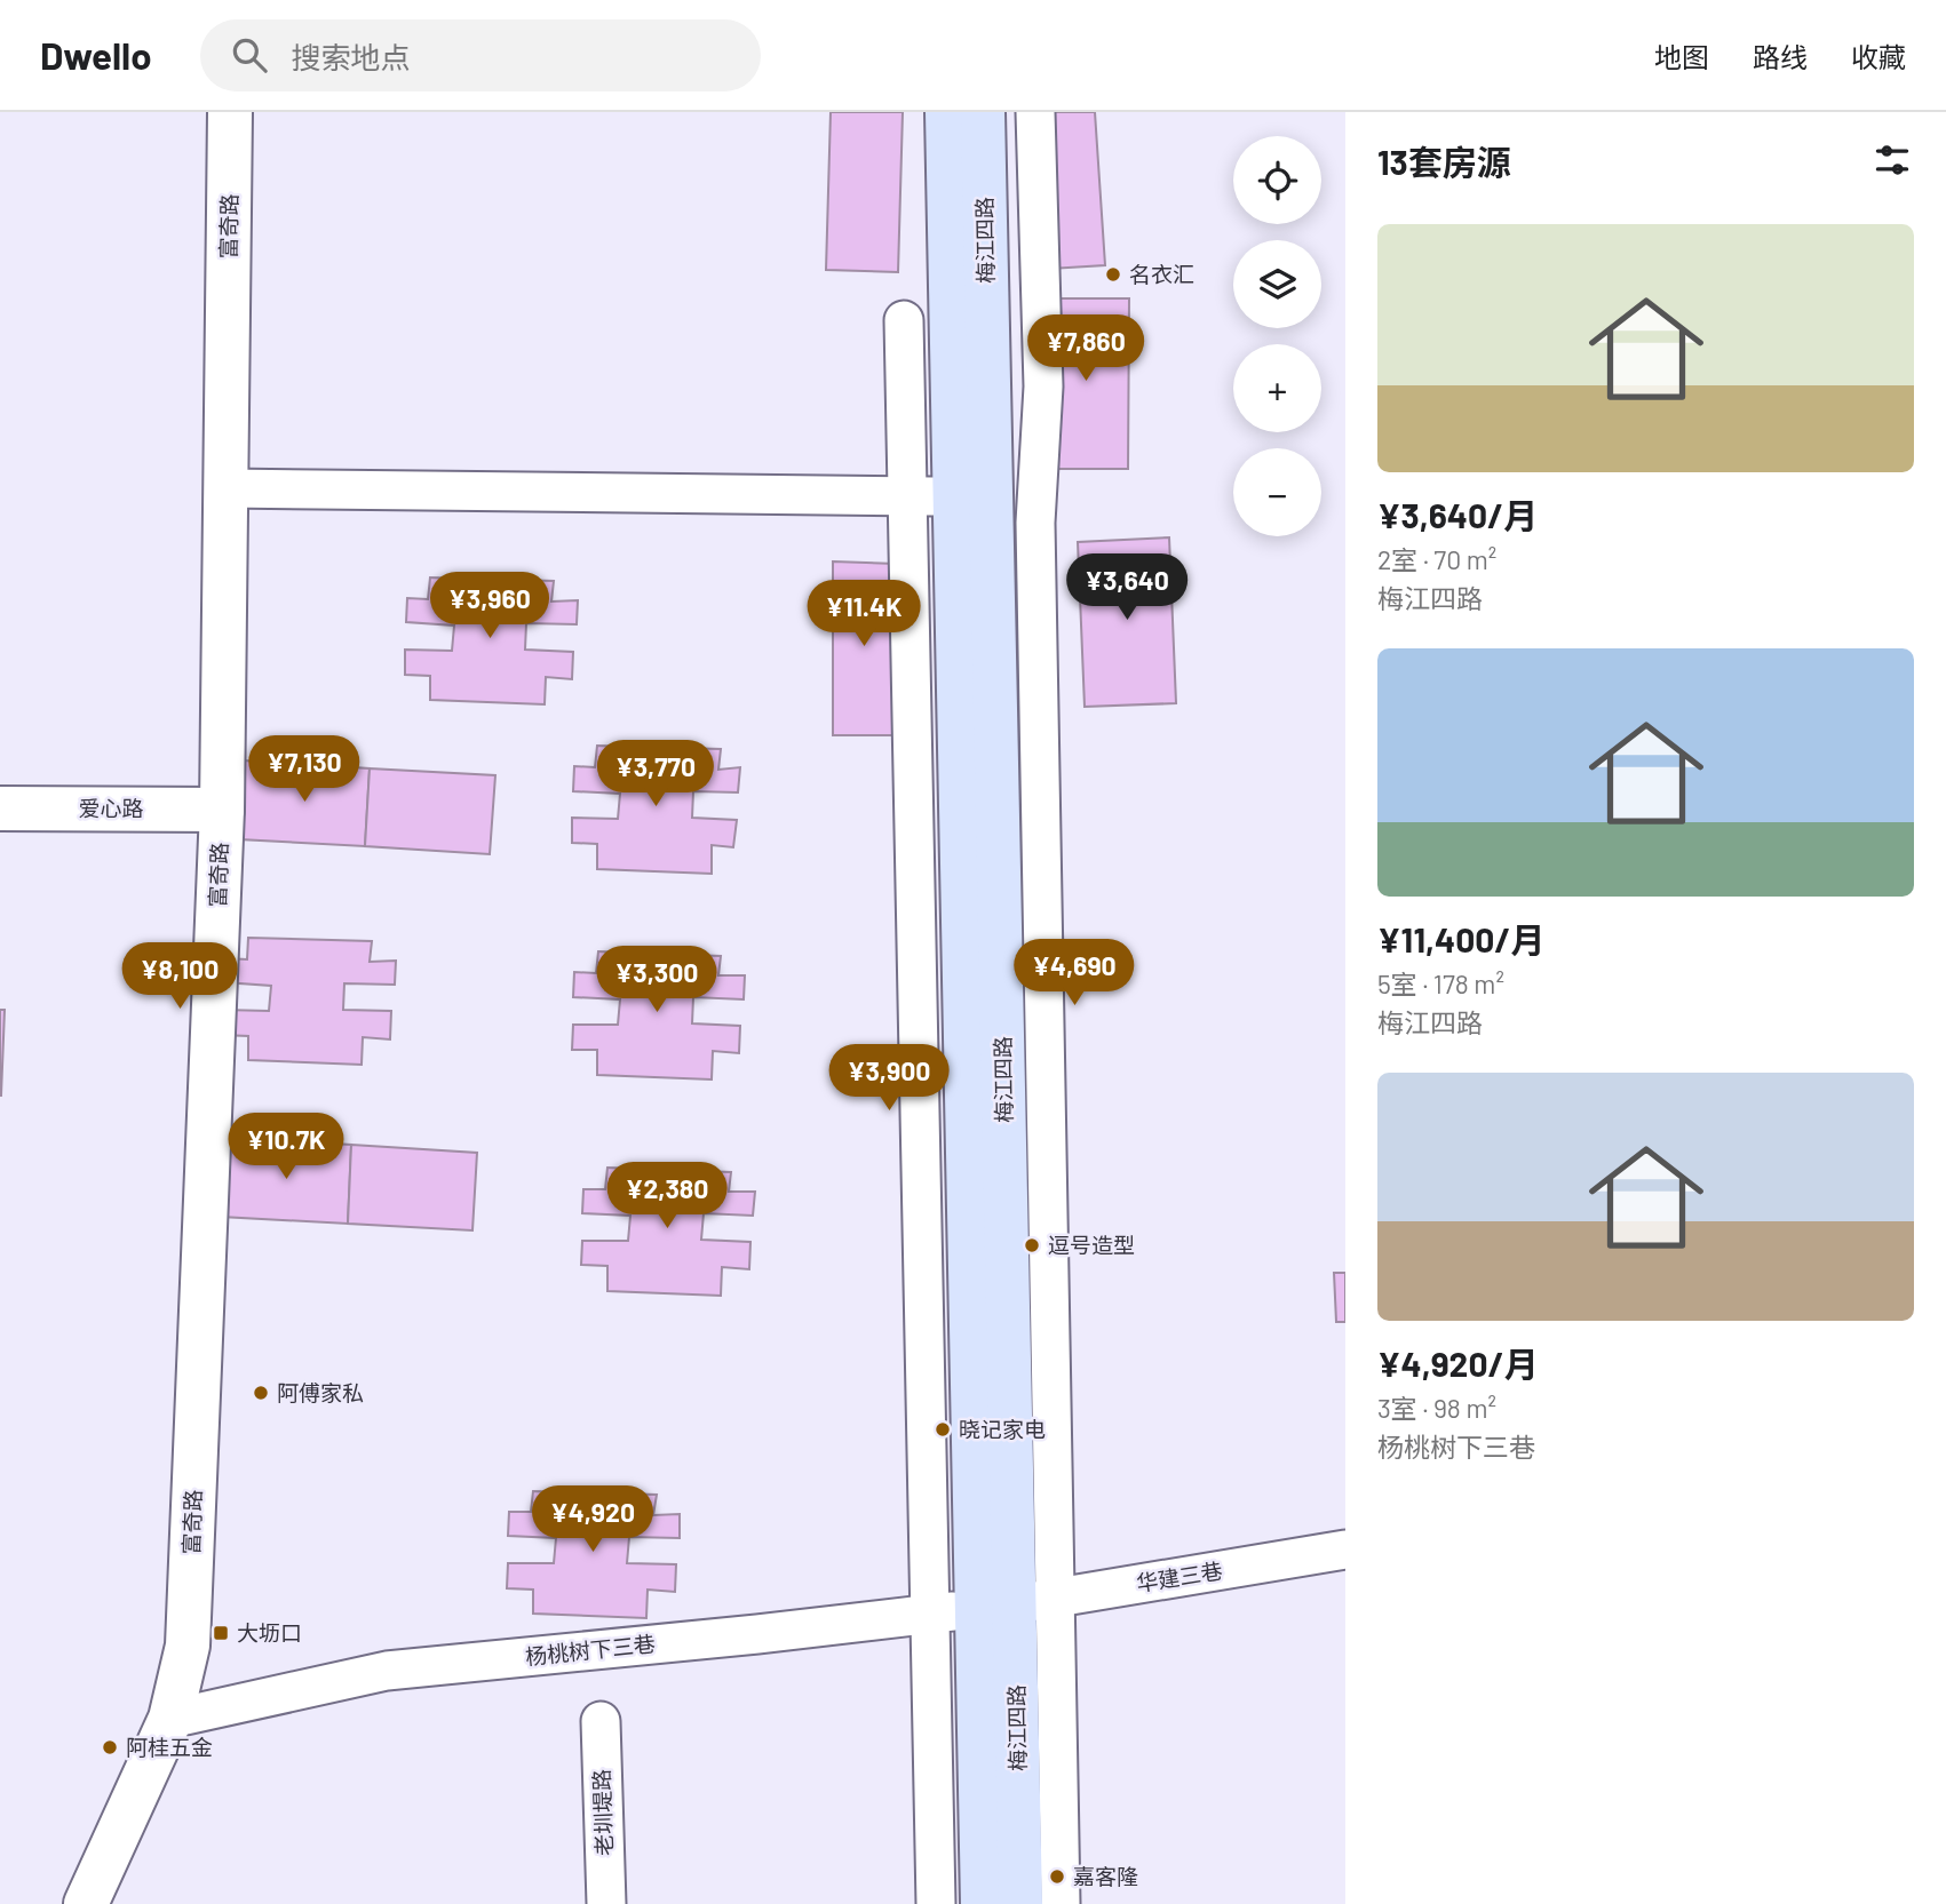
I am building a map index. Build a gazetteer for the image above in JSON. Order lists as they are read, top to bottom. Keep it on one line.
{"streets":{"main road":["梅江四路"],"street":["富奇路","爱心路","华建三巷","杨桃树下三巷","老圳堤路"]},"crossings":[["富奇路","爱心路"],["富奇路","杨桃树下三巷"],["梅江四路","华建三巷"],["梅江四路","杨桃树下三巷"],["华建三巷","杨桃树下三巷"]],"places":{"other":["名衣汇","逗号造型","阿傅家私","晓记家电","阿桂五金","嘉客隆"],"transit":["大坜口"]},"page":{"header":"Dwello","search":"搜索地点","nav":["地图","路线","收藏"],"heading":"13套房源","map_buttons":["+","−"],"list":[{"name":"¥3,640/月","note":"2室 · 70 m² · 梅江四路"},{"name":"¥11,400/月","note":"5室 · 178 m² · 梅江四路"},{"name":"¥4,920/月","note":"3室 · 98 m² · 杨桃树下三巷"}],"price":["¥7,860","¥3,640","¥3,960","¥11.4K","¥7,130","¥3,770","¥4,690","¥8,100","¥3,300","¥3,900","¥10.7K","¥2,380","¥4,920"]}}
